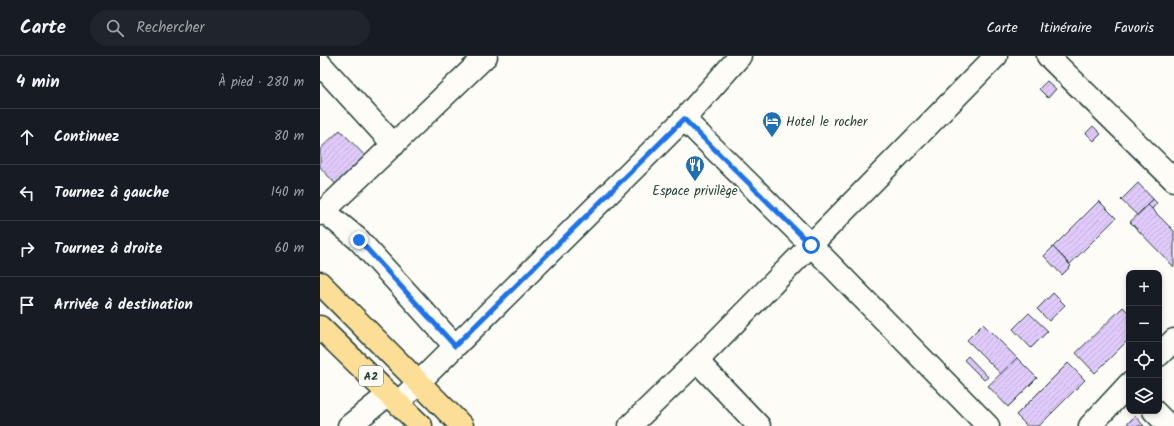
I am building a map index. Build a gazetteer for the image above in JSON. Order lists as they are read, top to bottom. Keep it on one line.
{"streets":{"main road":["A2"]},"places":{"hotel":["Hotel le rocher"],"restaurant":["Espace privilège"]},"page":{"header":"Carte","search":"Rechercher","nav":["Carte","Itinéraire","Favoris"],"heading":["4 min","À pied · 280 m"],"list":[["Continuez","80 m"],["Tournez à gauche","140 m"],["Tournez à droite","60 m"],"Arrivée à destination"],"map_buttons":["+","−"]}}
